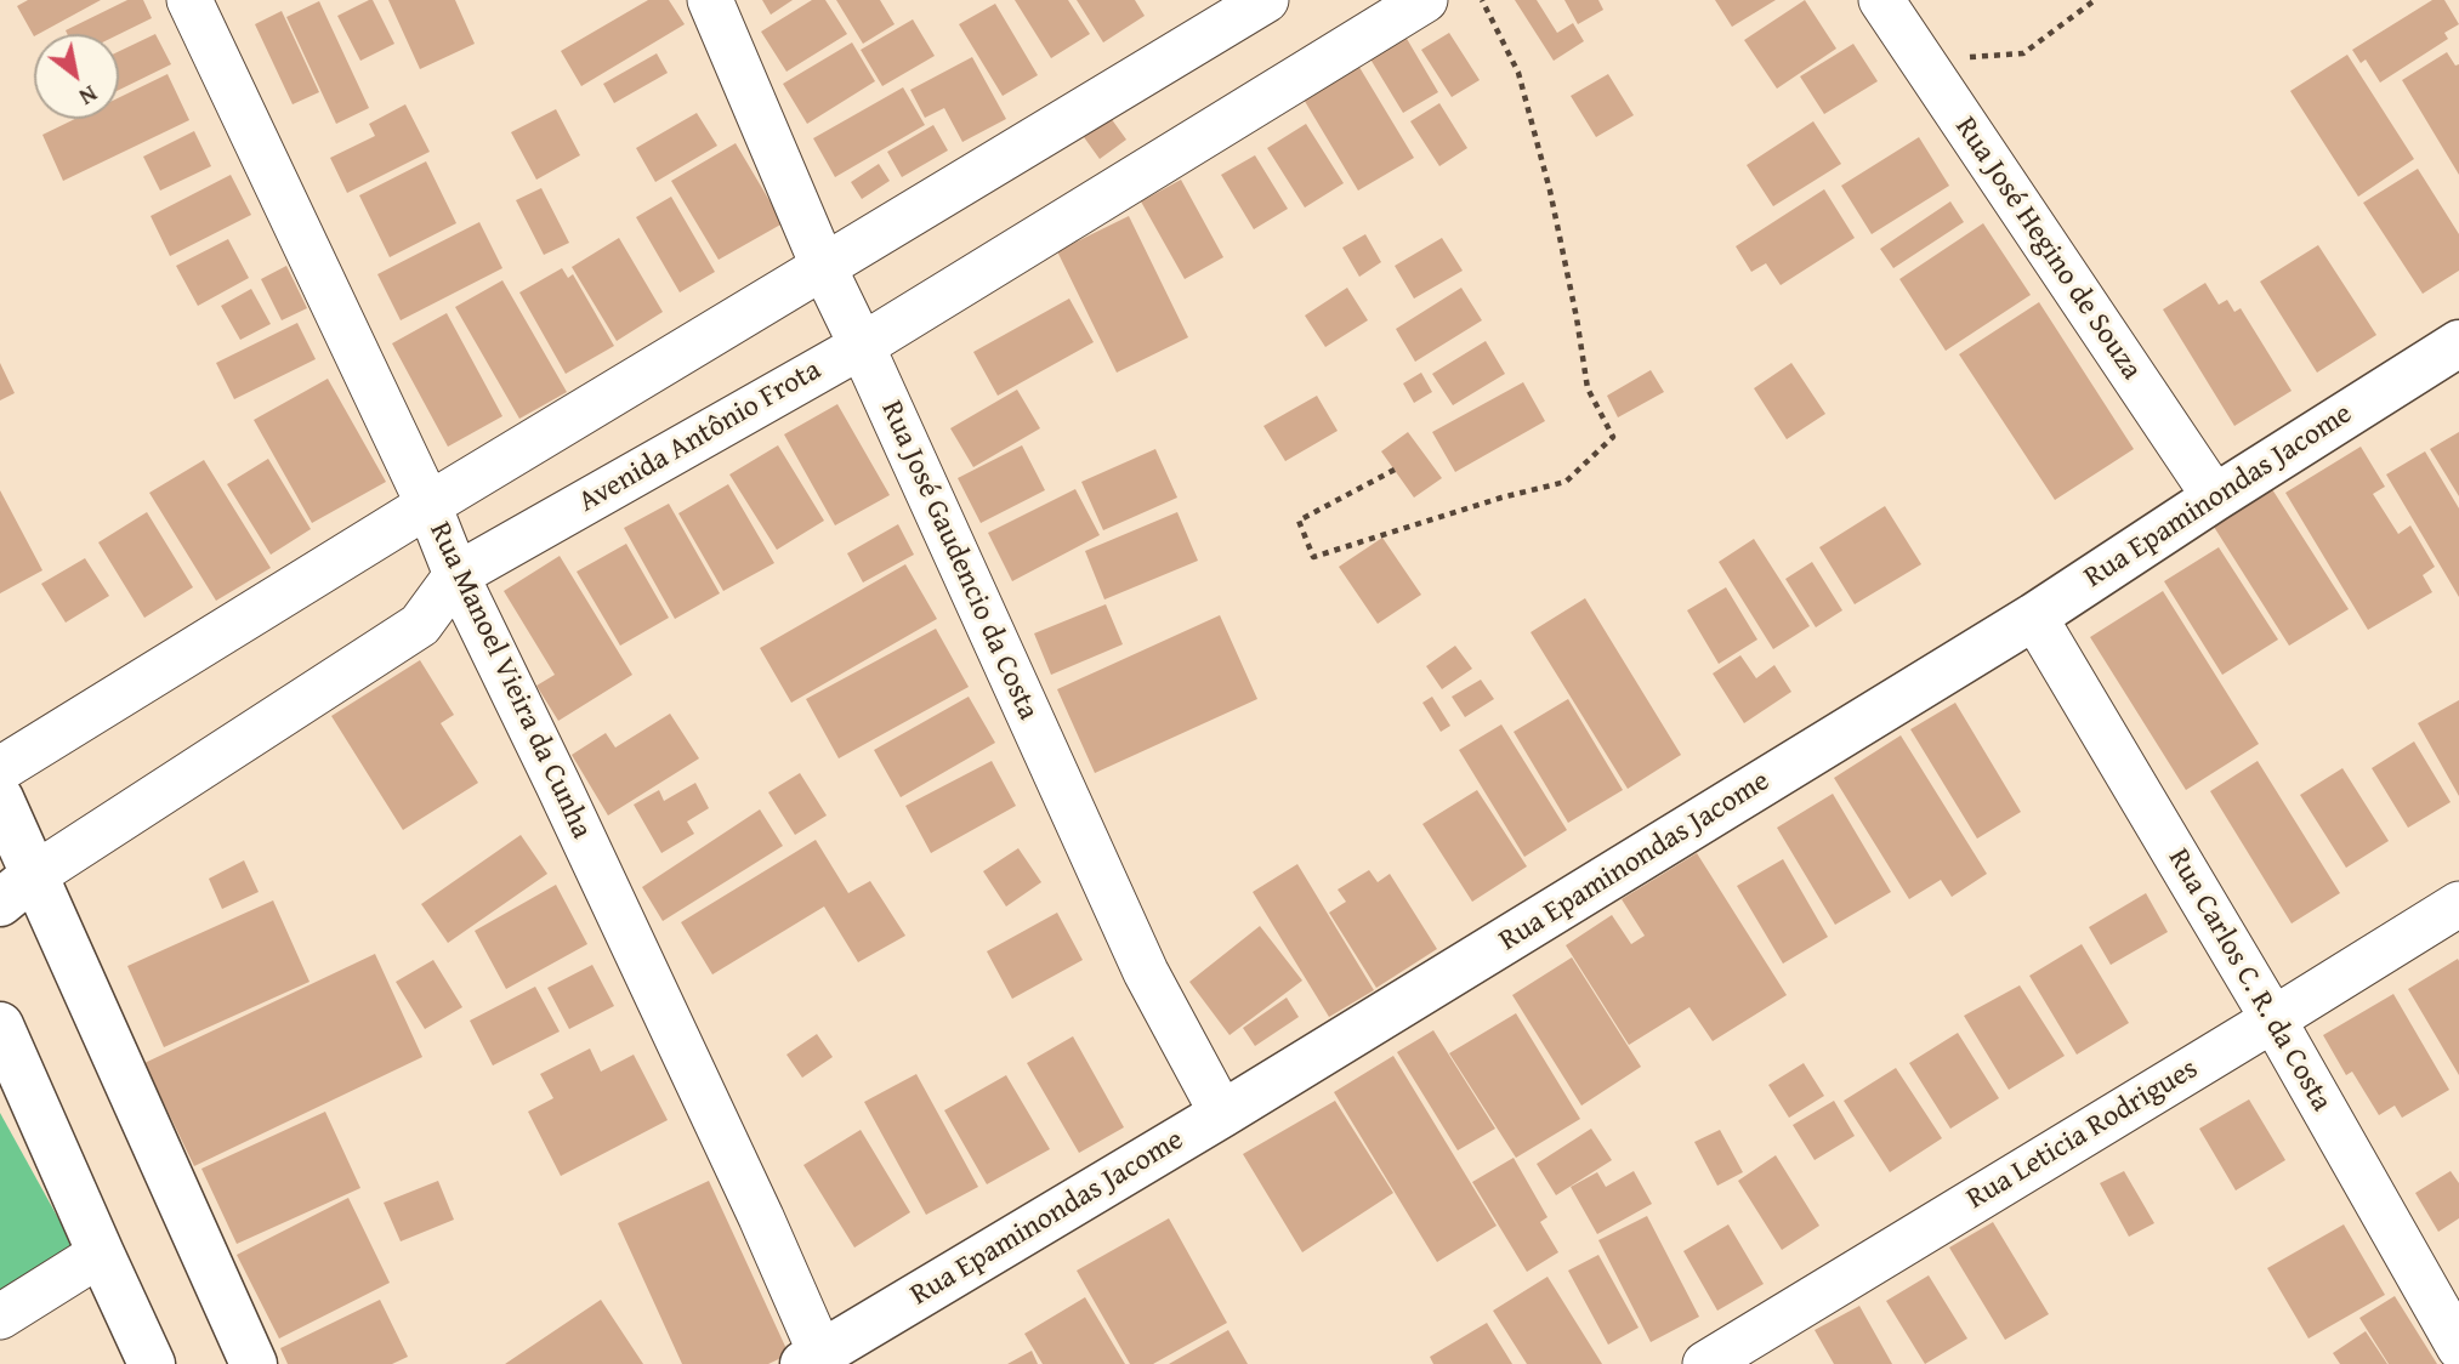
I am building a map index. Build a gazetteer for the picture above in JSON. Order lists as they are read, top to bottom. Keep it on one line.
{"streets":{"main road":["Rua Epaminondas Jacome"],"street":["Rua José Hegino de Souza","Avenida Antônio Frota","Rua José Gaudencio da Costa","Rua Manoel Vieira da Cunha","Rua Carlos C. R. da Costa","Rua Leticia Rodrigues"]},"crossings":[["Rua José Hegino de Souza","Rua Epaminondas Jacome"],["Avenida Antônio Frota","Rua José Gaudencio da Costa"],["Avenida Antônio Frota","Rua Manoel Vieira da Cunha"],["Rua Epaminondas Jacome","Rua José Gaudencio da Costa"],["Rua Epaminondas Jacome","Rua Manoel Vieira da Cunha"],["Rua Epaminondas Jacome","Rua Carlos C. R. da Costa"],["Rua Carlos C. R. da Costa","Rua Leticia Rodrigues"]],"north":"bottom right"}
